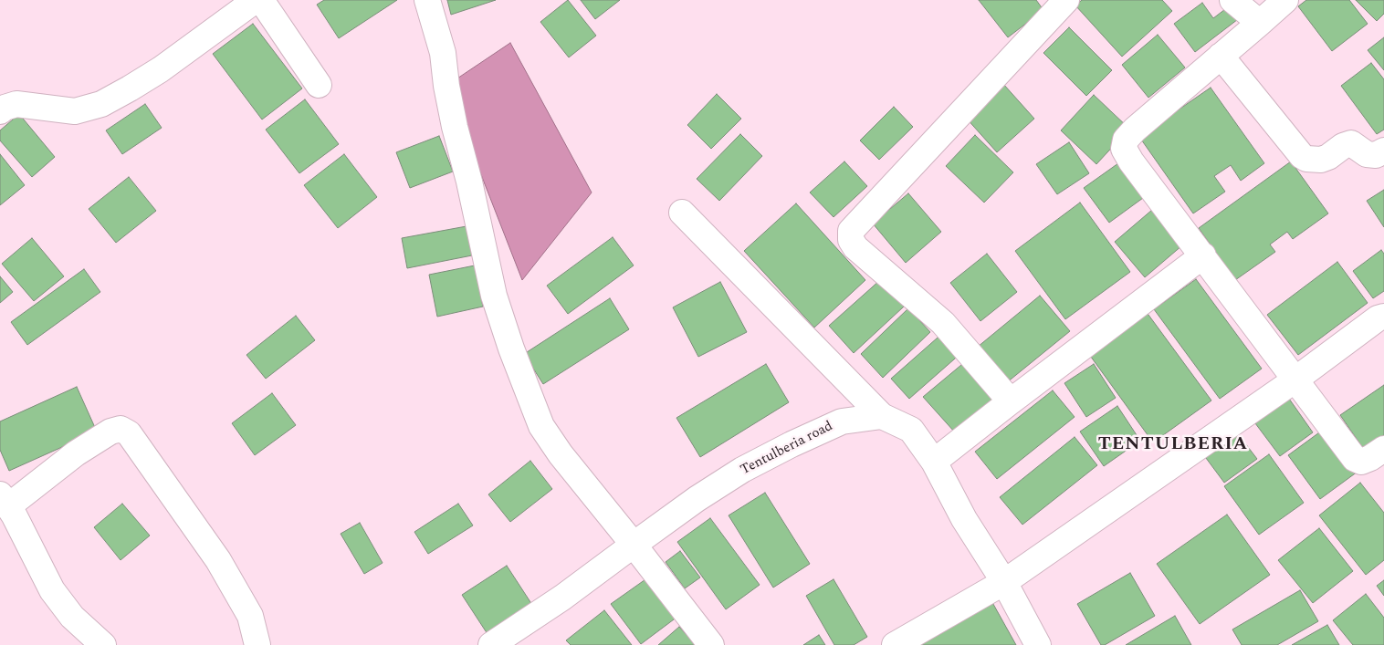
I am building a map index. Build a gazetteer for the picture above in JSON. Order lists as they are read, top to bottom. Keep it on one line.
{"streets":{"street":["Tentulberia road"]},"districts":["TENTULBERIA"]}
